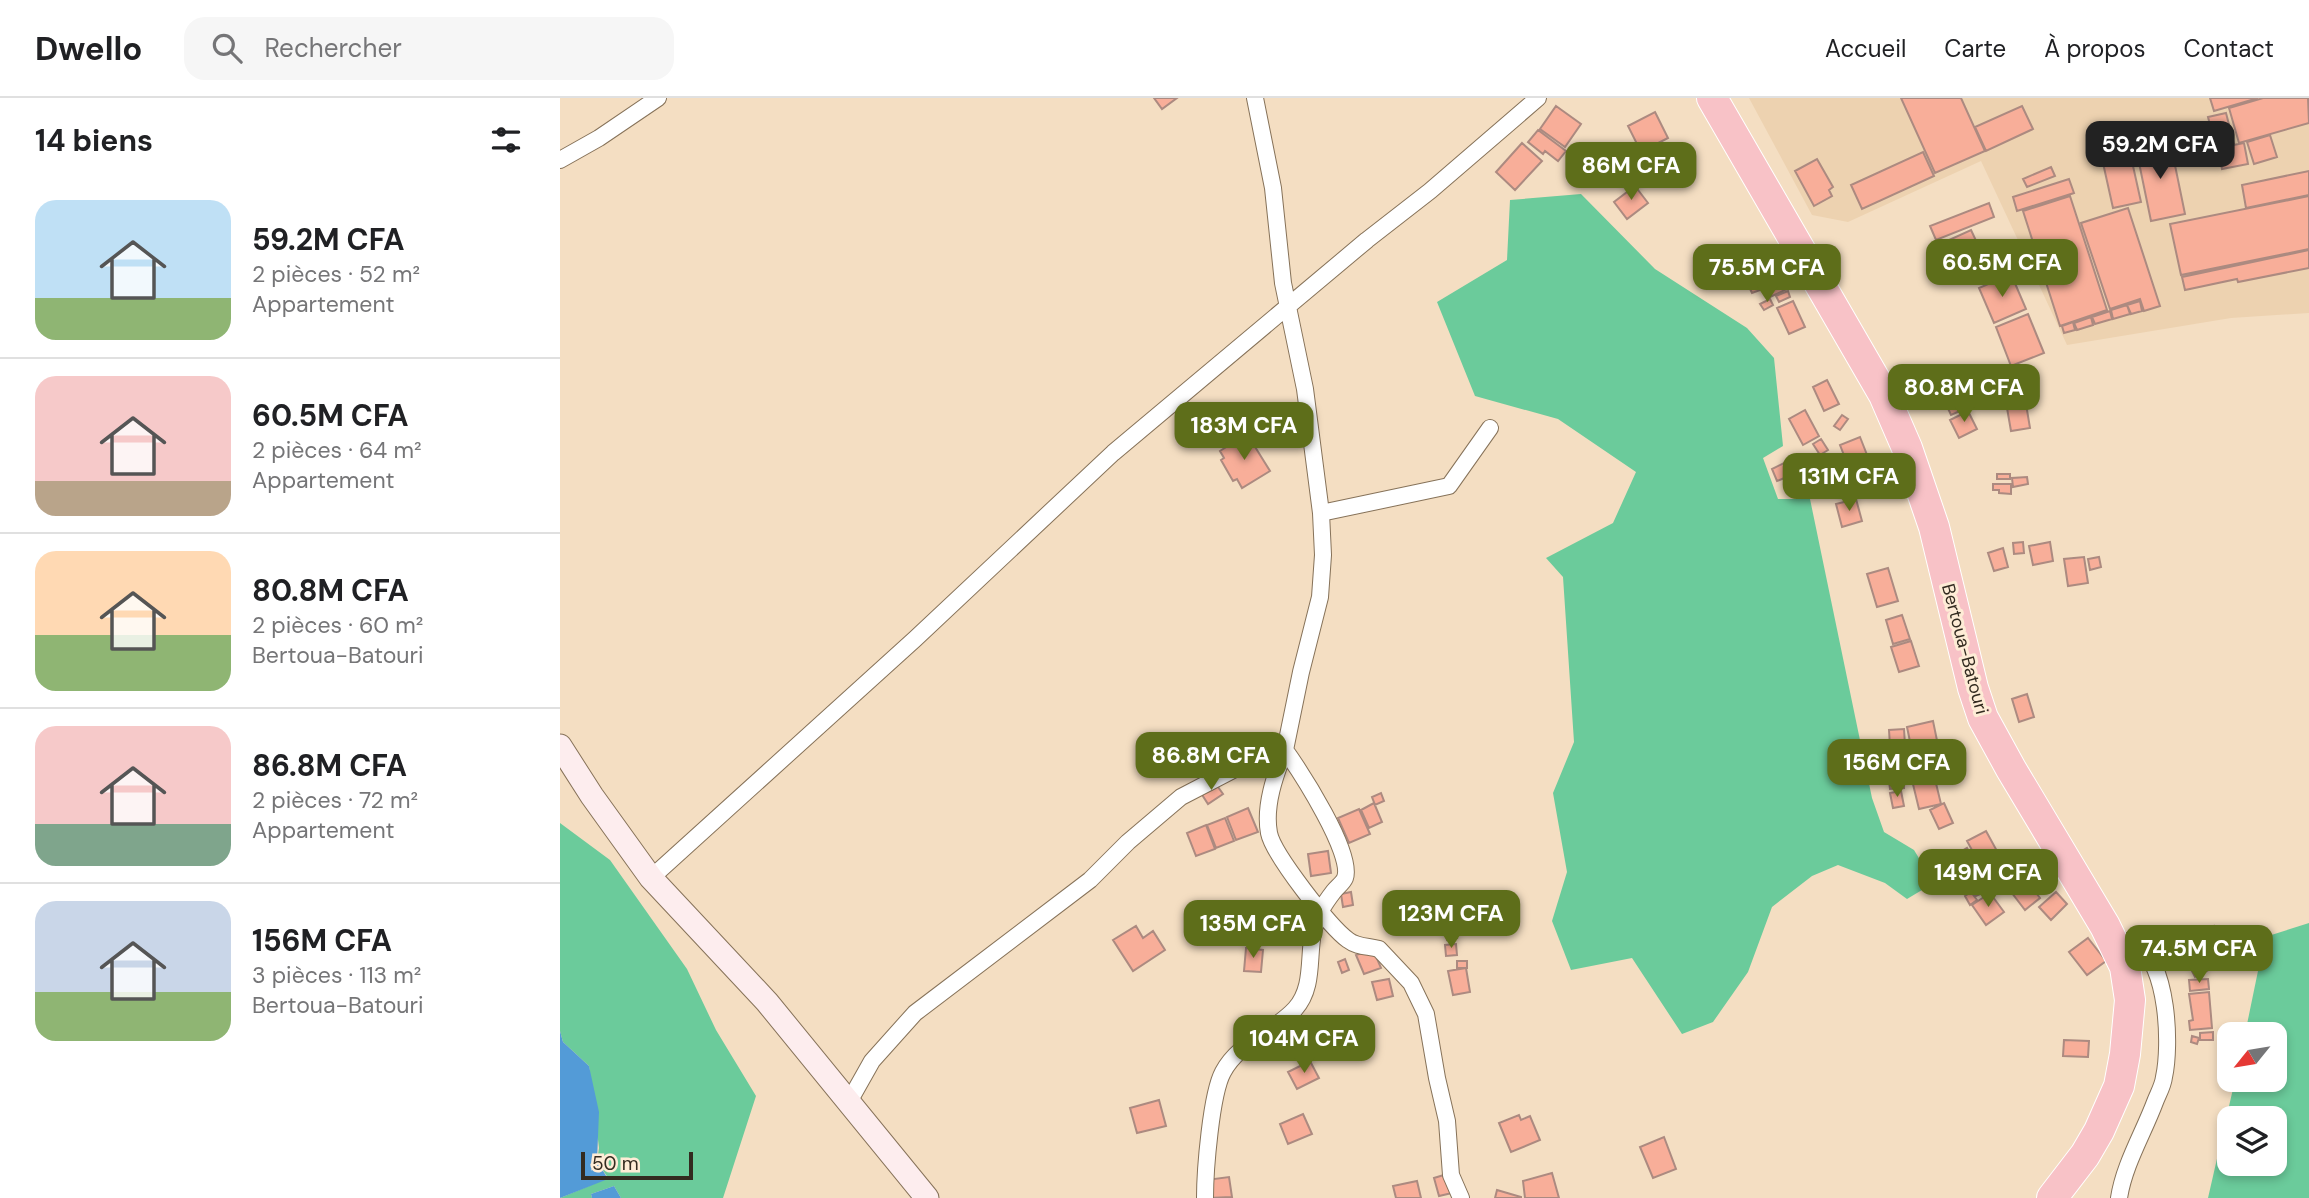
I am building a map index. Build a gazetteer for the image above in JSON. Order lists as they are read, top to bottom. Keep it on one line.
{"streets":{"highway":["Bertoua-Batouri"]},"scale_bar":"50 m","north":"bottom left","page":{"header":"Dwello","search":"Rechercher","nav":["Accueil","Carte","À propos","Contact"],"heading":"14 biens","price":["59.2M CFA","86M CFA","60.5M CFA","75.5M CFA","80.8M CFA","183M CFA","131M CFA","86.8M CFA","156M CFA","149M CFA","123M CFA","135M CFA","74.5M CFA","104M CFA"],"list":[{"name":"59.2M CFA","note":"2 pièces · 52 m² · Appartement"},{"name":"60.5M CFA","note":"2 pièces · 64 m² · Appartement"},{"name":"80.8M CFA","note":"2 pièces · 60 m² · Bertoua-Batouri"},{"name":"86.8M CFA","note":"2 pièces · 72 m² · Appartement"},{"name":"156M CFA","note":"3 pièces · 113 m² · Bertoua-Batouri"}],"scale":"50 m"}}
